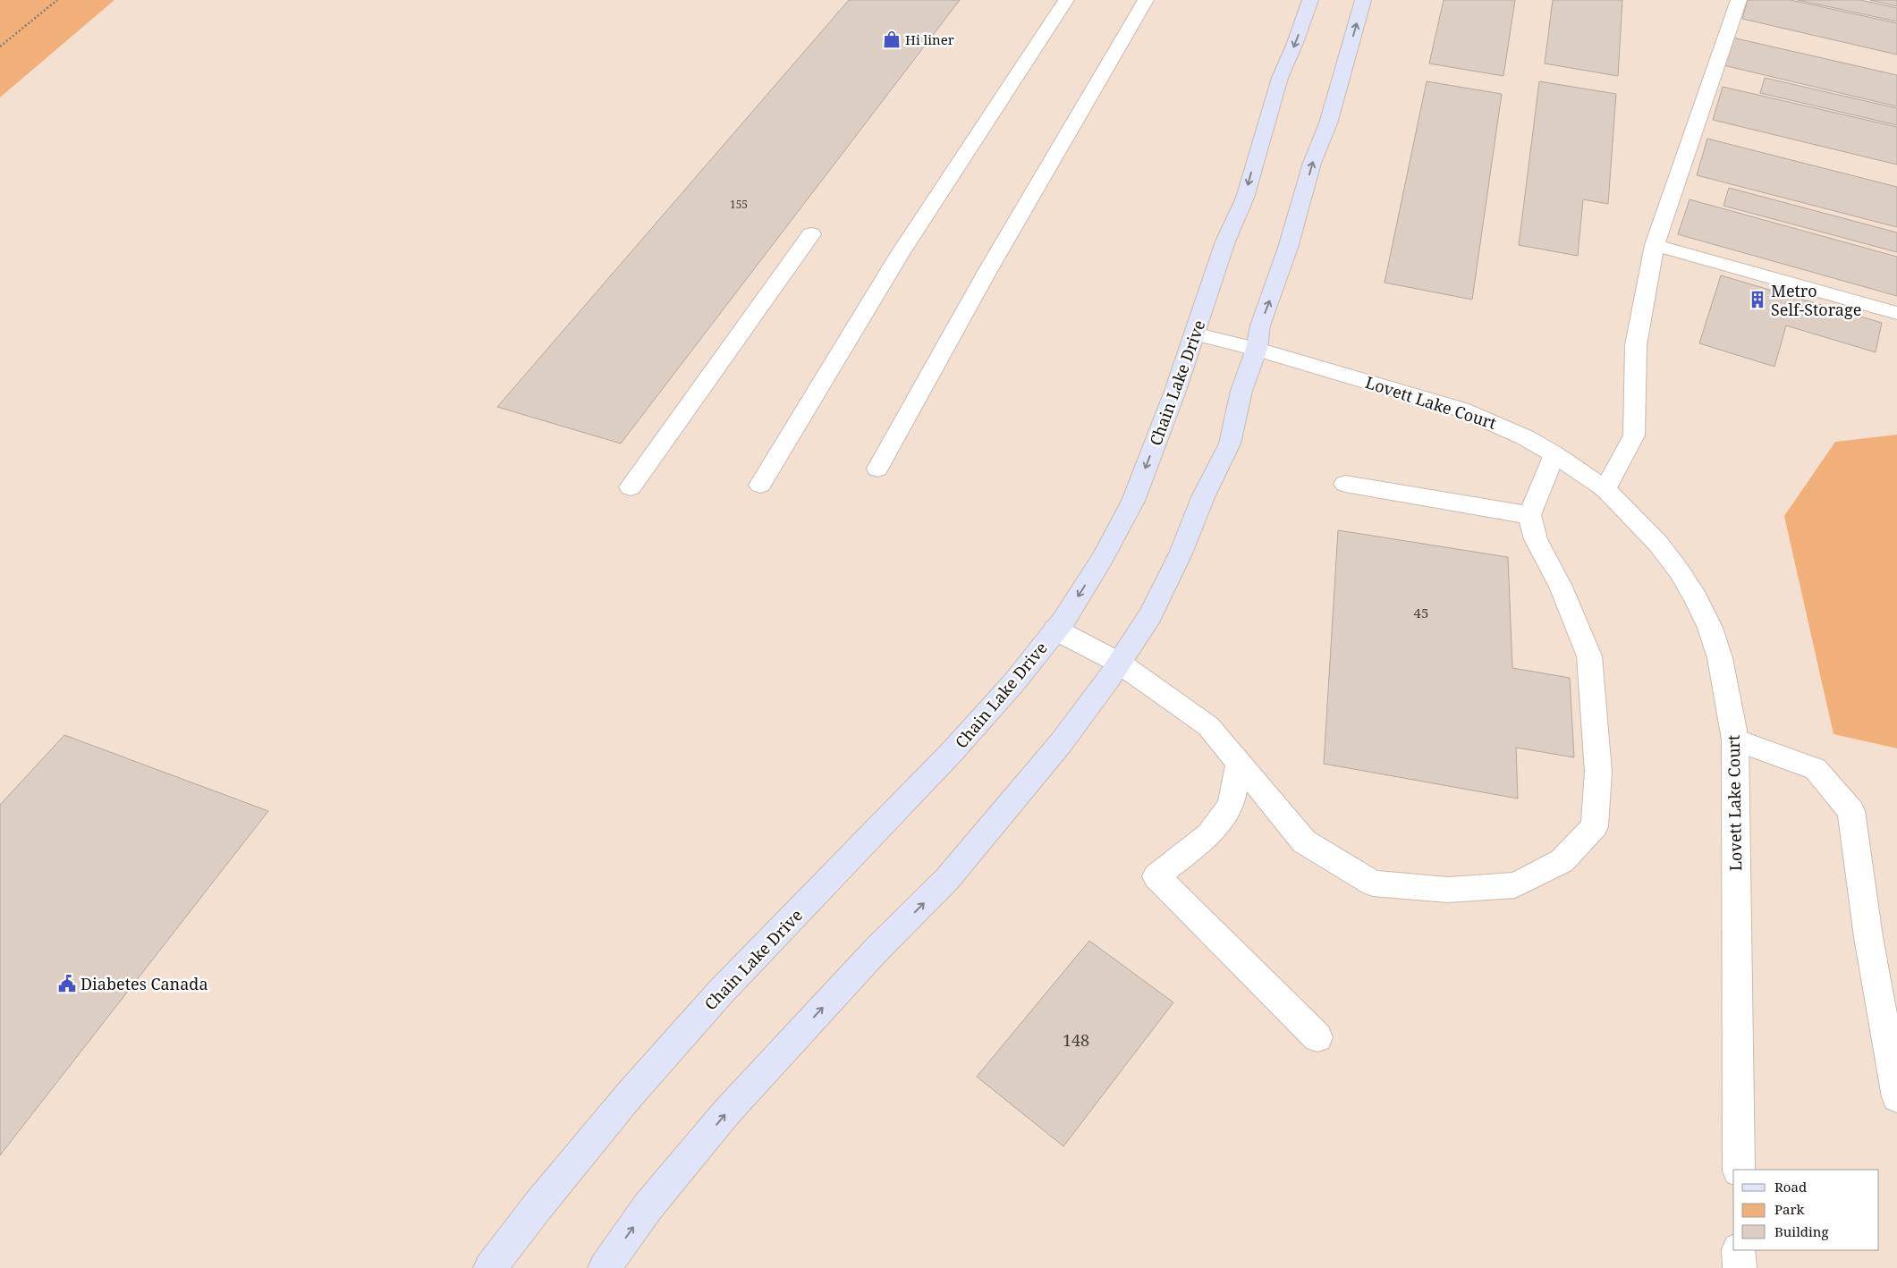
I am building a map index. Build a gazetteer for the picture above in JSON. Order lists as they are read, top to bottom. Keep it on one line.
{"streets":{"street":["Chain Lake Drive","Lovett Lake Court"]},"crossings":[["Chain Lake Drive","Lovett Lake Court"]],"places":{"shop":["Hi liner"],"building":["Metro Self-Storage"],"public building":["Diabetes Canada"]},"house_numbers":["155","45","148"],"legend":["Road","Park","Building"]}
